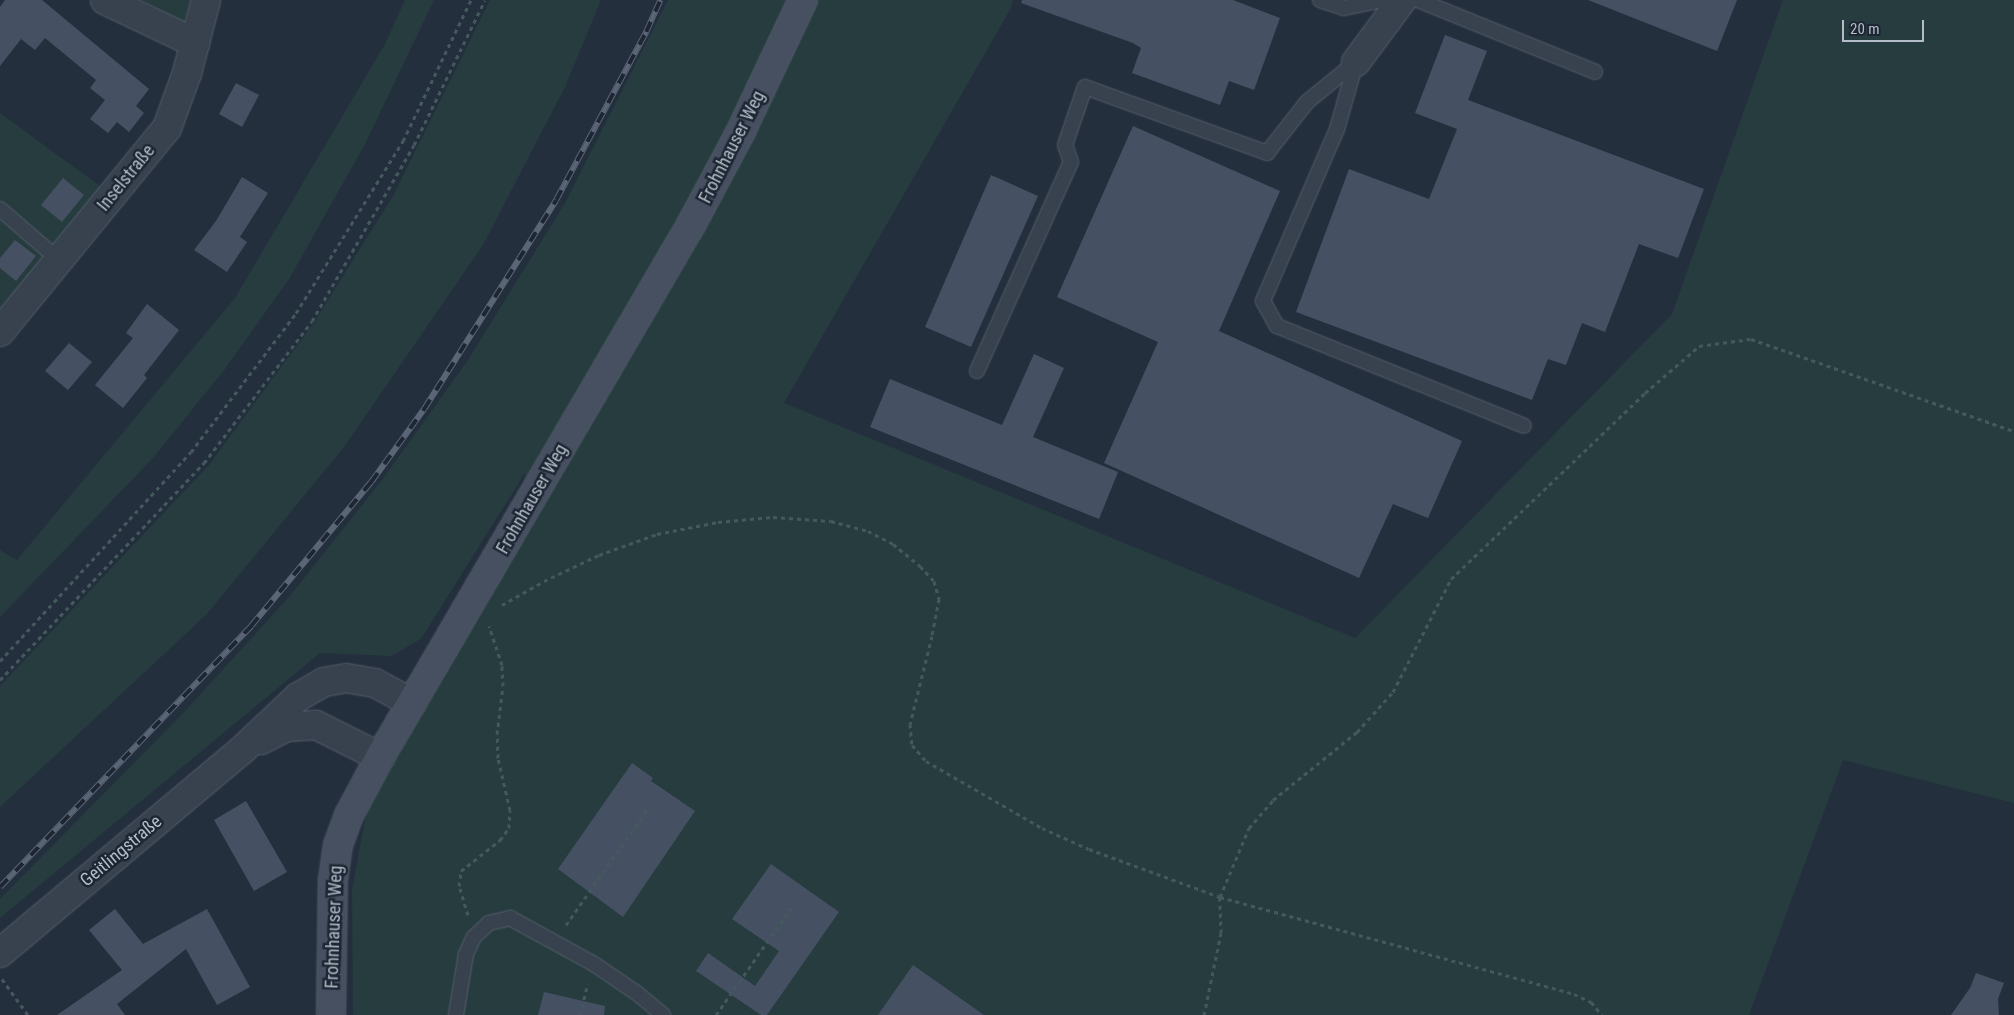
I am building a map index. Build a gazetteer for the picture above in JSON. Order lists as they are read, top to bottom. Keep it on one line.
{"streets":{"main road":["Frohnhauser Weg"],"street":["Inselstraße","Geitlingstraße"]},"crossings":[["Frohnhauser Weg","Geitlingstraße"]],"scale_bar":"20 m"}
